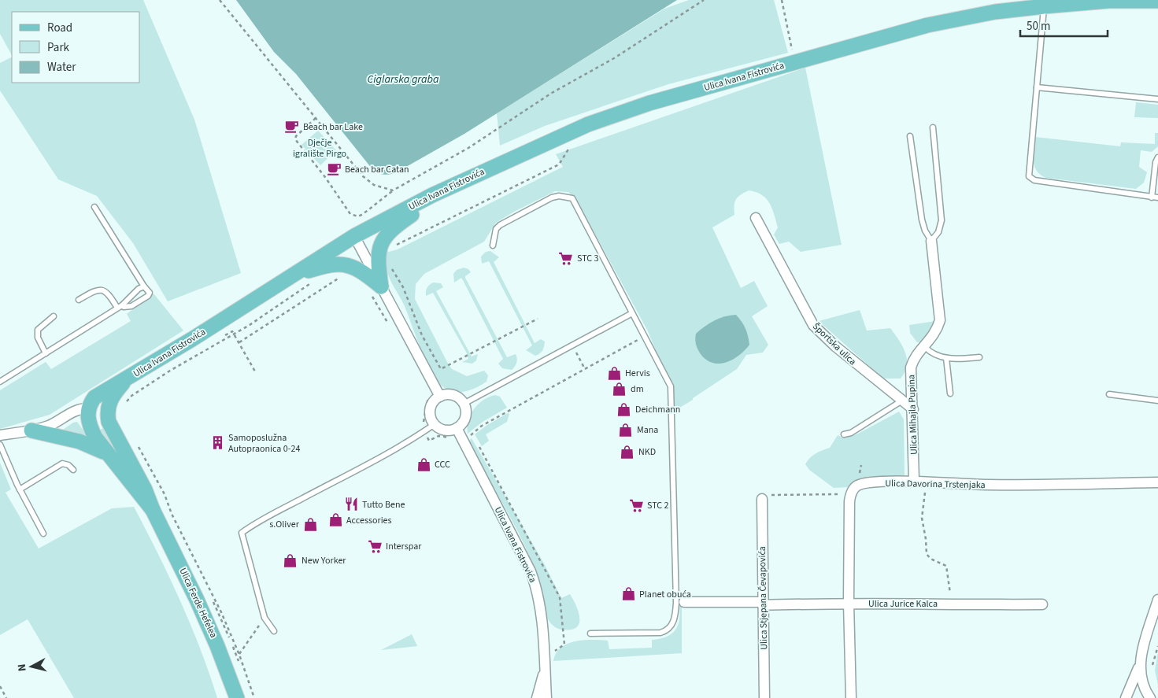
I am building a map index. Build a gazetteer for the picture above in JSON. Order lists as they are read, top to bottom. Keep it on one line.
{"streets":{"main road":["Ulica Ivana Fistrovića","Ulica Ferde Hefelea"],"street":["Športska ulica","Ulica Mihajla Pupina","Ulica Davorina Trstenjaka","Ulica Stjepana Čevapovića","Ulica Jurice Kalca"]},"crossings":[["Ulica Ivana Fistrovića","Ulica Ferde Hefelea"],["Športska ulica","Ulica Mihajla Pupina"],["Ulica Mihajla Pupina","Ulica Davorina Trstenjaka"],["Ulica Stjepana Čevapovića","Ulica Jurice Kalca"]],"water":["Ciglarska graba"],"parks":["Dječje igralište Pirgo"],"places":{"cafe":["Beach bar Lake","Beach bar Catan"],"supermarket":["STC 3","STC 2","Interspar"],"shop":["Hervis","dm","Deichmann","Mana","NKD","CCC","Accessories","s.Oliver","New Yorker","Planet obuća"],"building":["Samoposlužna Autopraonica 0-24"],"restaurant":["Tutto Bene"]},"legend":["Road","Park","Water"],"scale_bar":"50 m","north":"left"}
